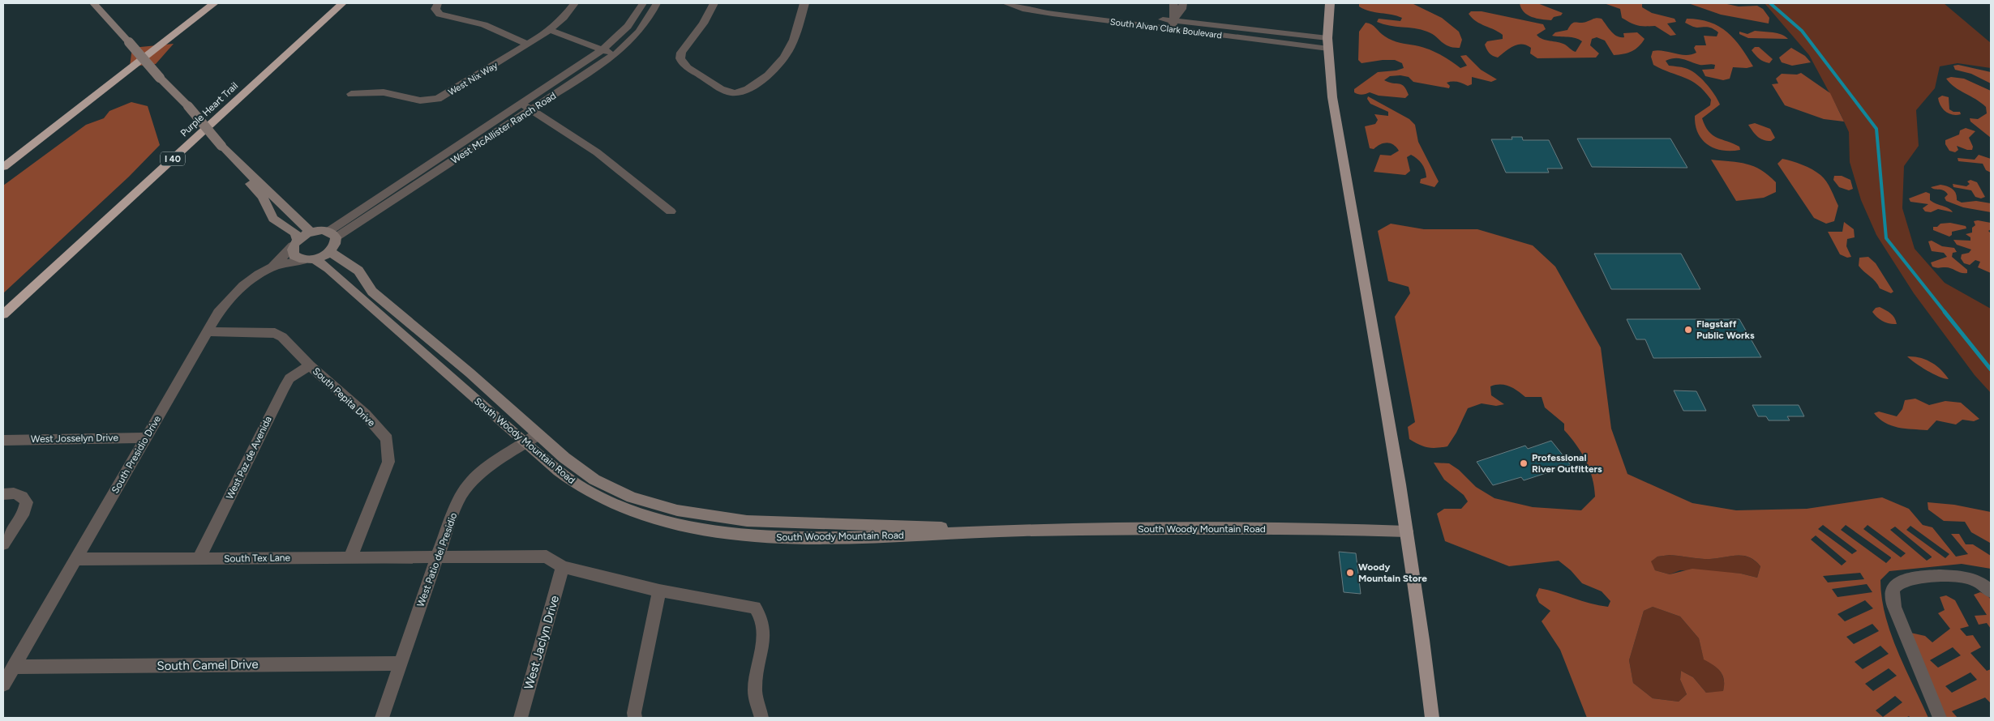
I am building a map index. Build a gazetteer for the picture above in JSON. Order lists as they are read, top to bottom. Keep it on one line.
{"streets":{"highway":["Purple Heart Trail","I 40"],"street":["South Alvan Clark Boulevard","West Nix Way","West McAllister Ranch Road","South Pepita Drive","West Josselyn Drive","South Woody Mountain Road","South Presidio Drive","West Paz de Avenida","South Tex Lane","West Patio del Presidio","West Jaclyn Drive","South Camel Drive"]},"crossings":[["South Pepita Drive","South Presidio Drive"],["South Pepita Drive","West Paz de Avenida"],["South Pepita Drive","South Tex Lane"],["West Josselyn Drive","South Presidio Drive"],["South Woody Mountain Road","West Patio del Presidio"],["South Presidio Drive","South Tex Lane"],["South Presidio Drive","South Camel Drive"],["West Paz de Avenida","South Tex Lane"],["South Tex Lane","West Patio del Presidio"],["South Tex Lane","West Jaclyn Drive"],["West Patio del Presidio","South Camel Drive"]],"places":["Flagstaff Public Works","Professional River Outfitters","Woody Mountain Store"]}
